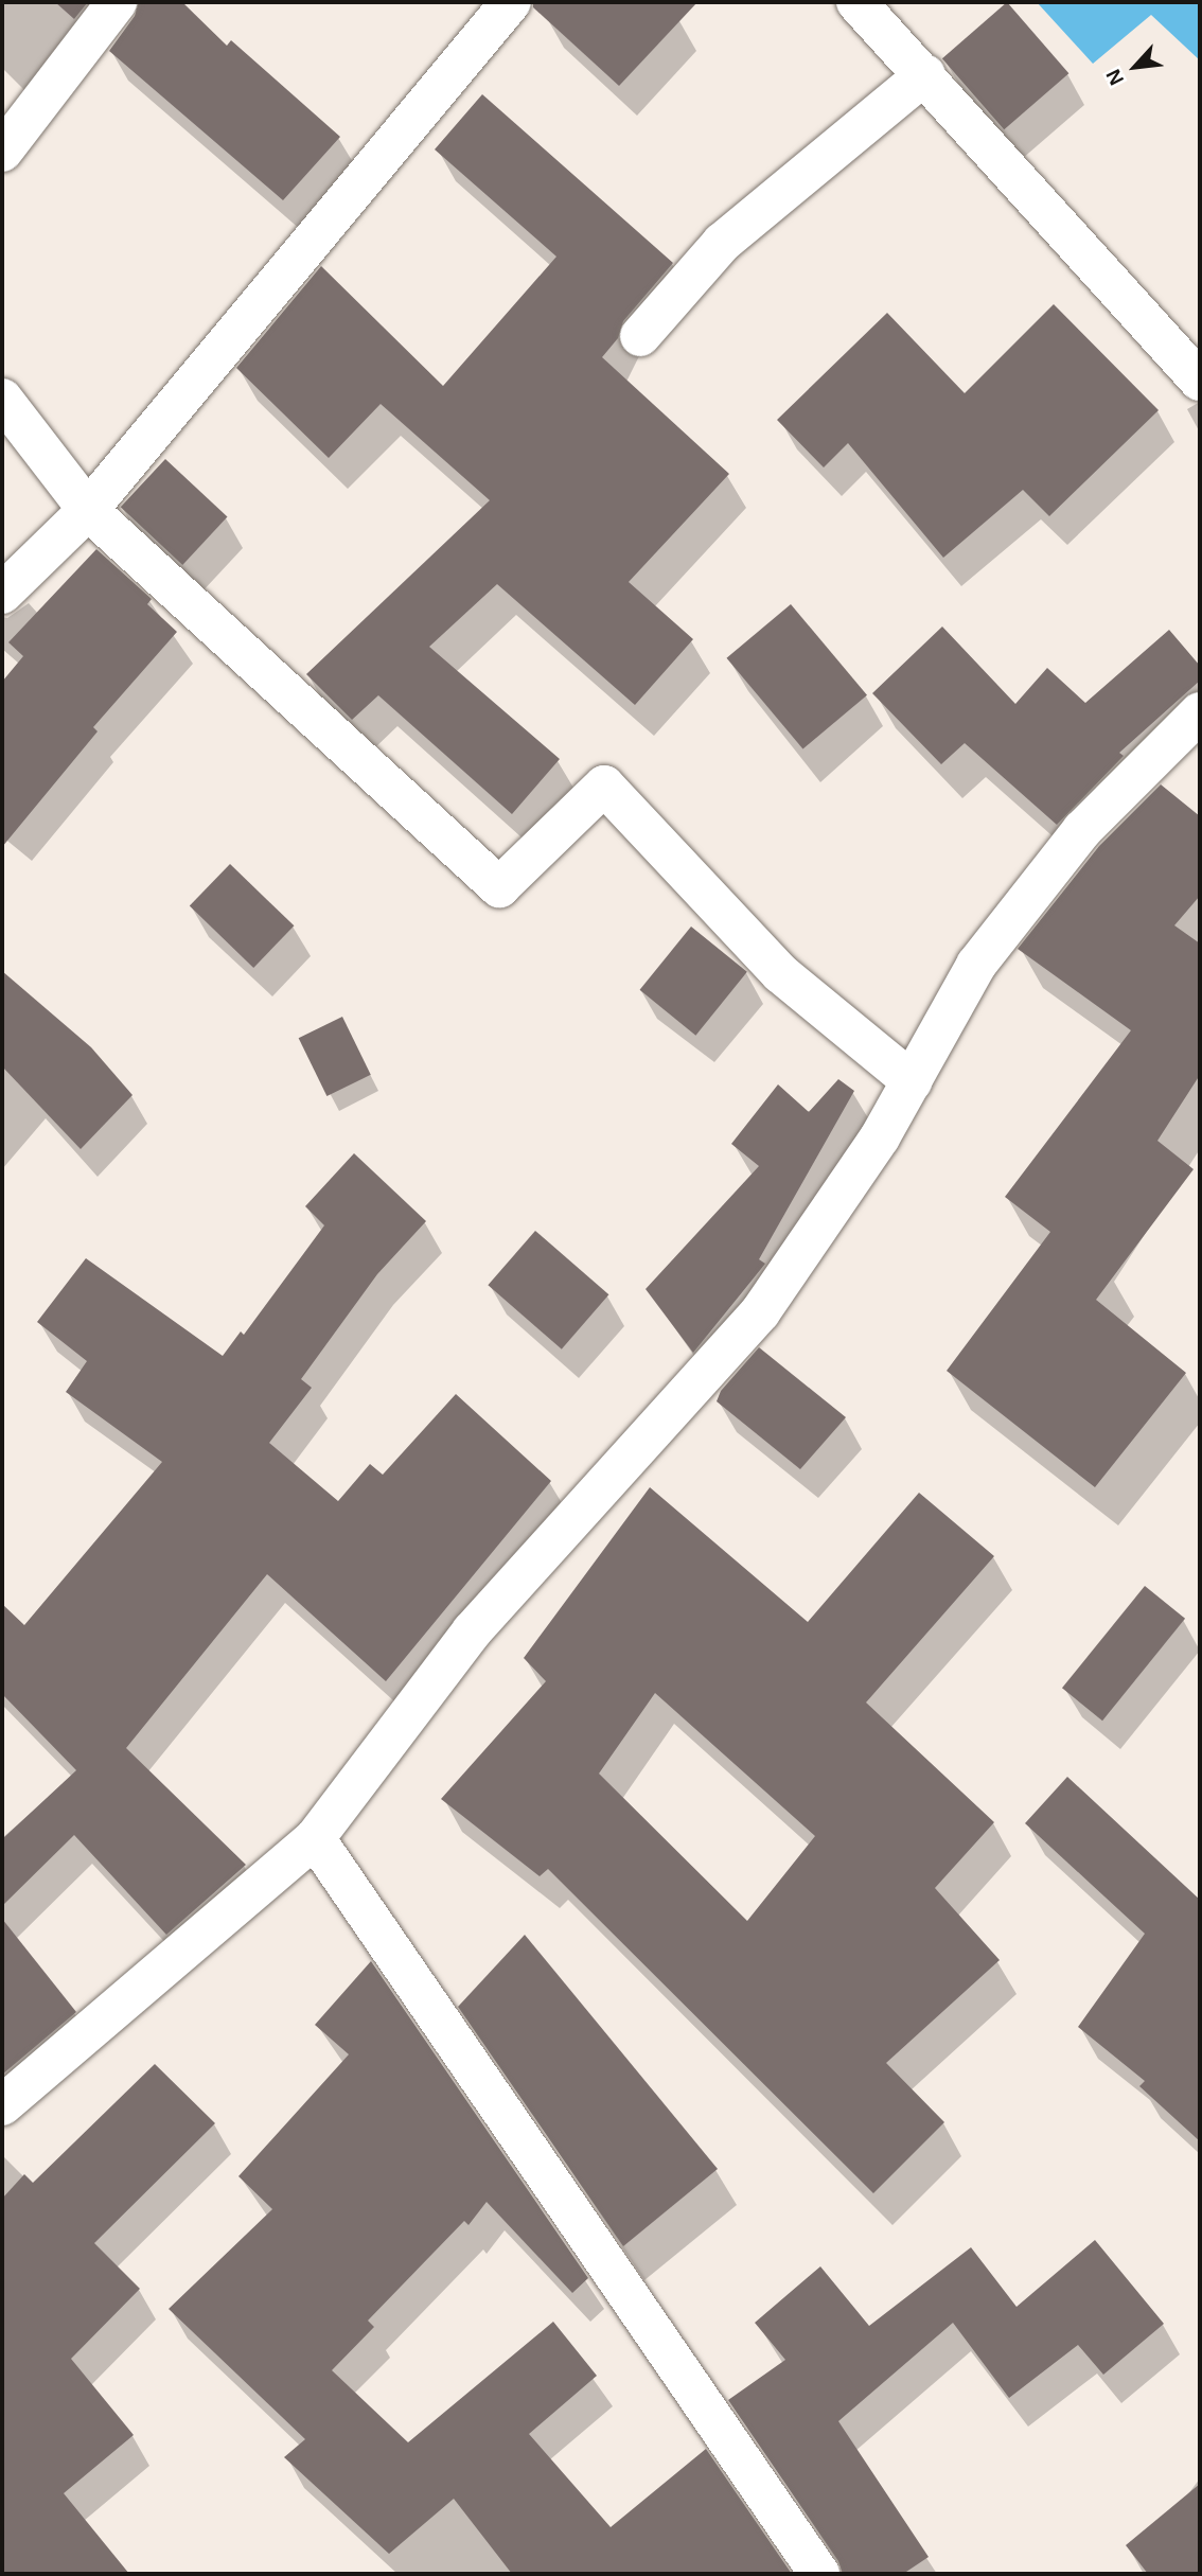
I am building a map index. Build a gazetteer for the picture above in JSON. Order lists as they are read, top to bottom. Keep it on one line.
{"north":"bottom left"}
